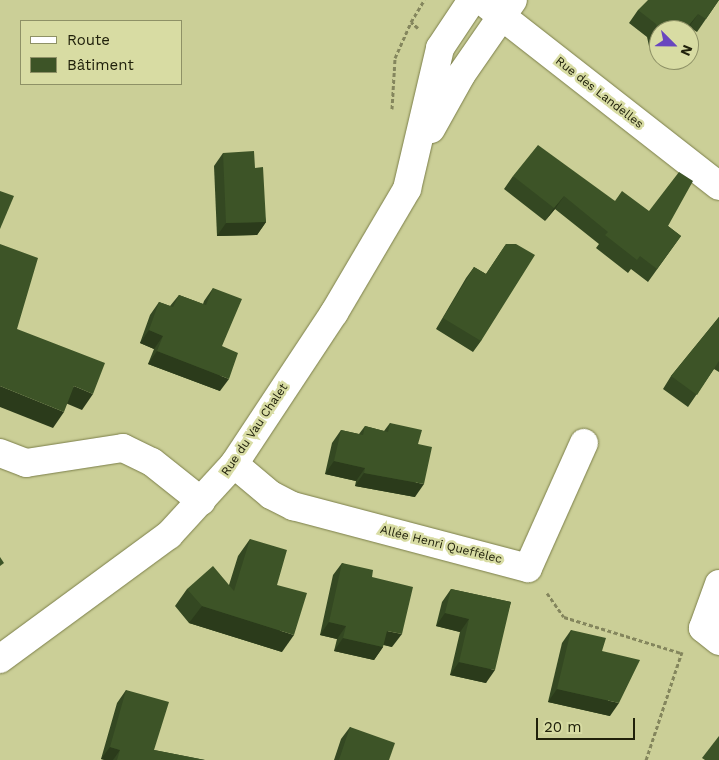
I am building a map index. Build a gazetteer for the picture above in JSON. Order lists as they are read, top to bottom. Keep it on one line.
{"streets":{"street":["Rue des Landelles","Rue du Vau Chalet","Allée Henri Queffélec"]},"crossings":[["Rue des Landelles","Rue du Vau Chalet"],["Rue du Vau Chalet","Allée Henri Queffélec"]],"legend":["Route","Bâtiment"],"scale_bar":"20 m","north":"bottom right"}
